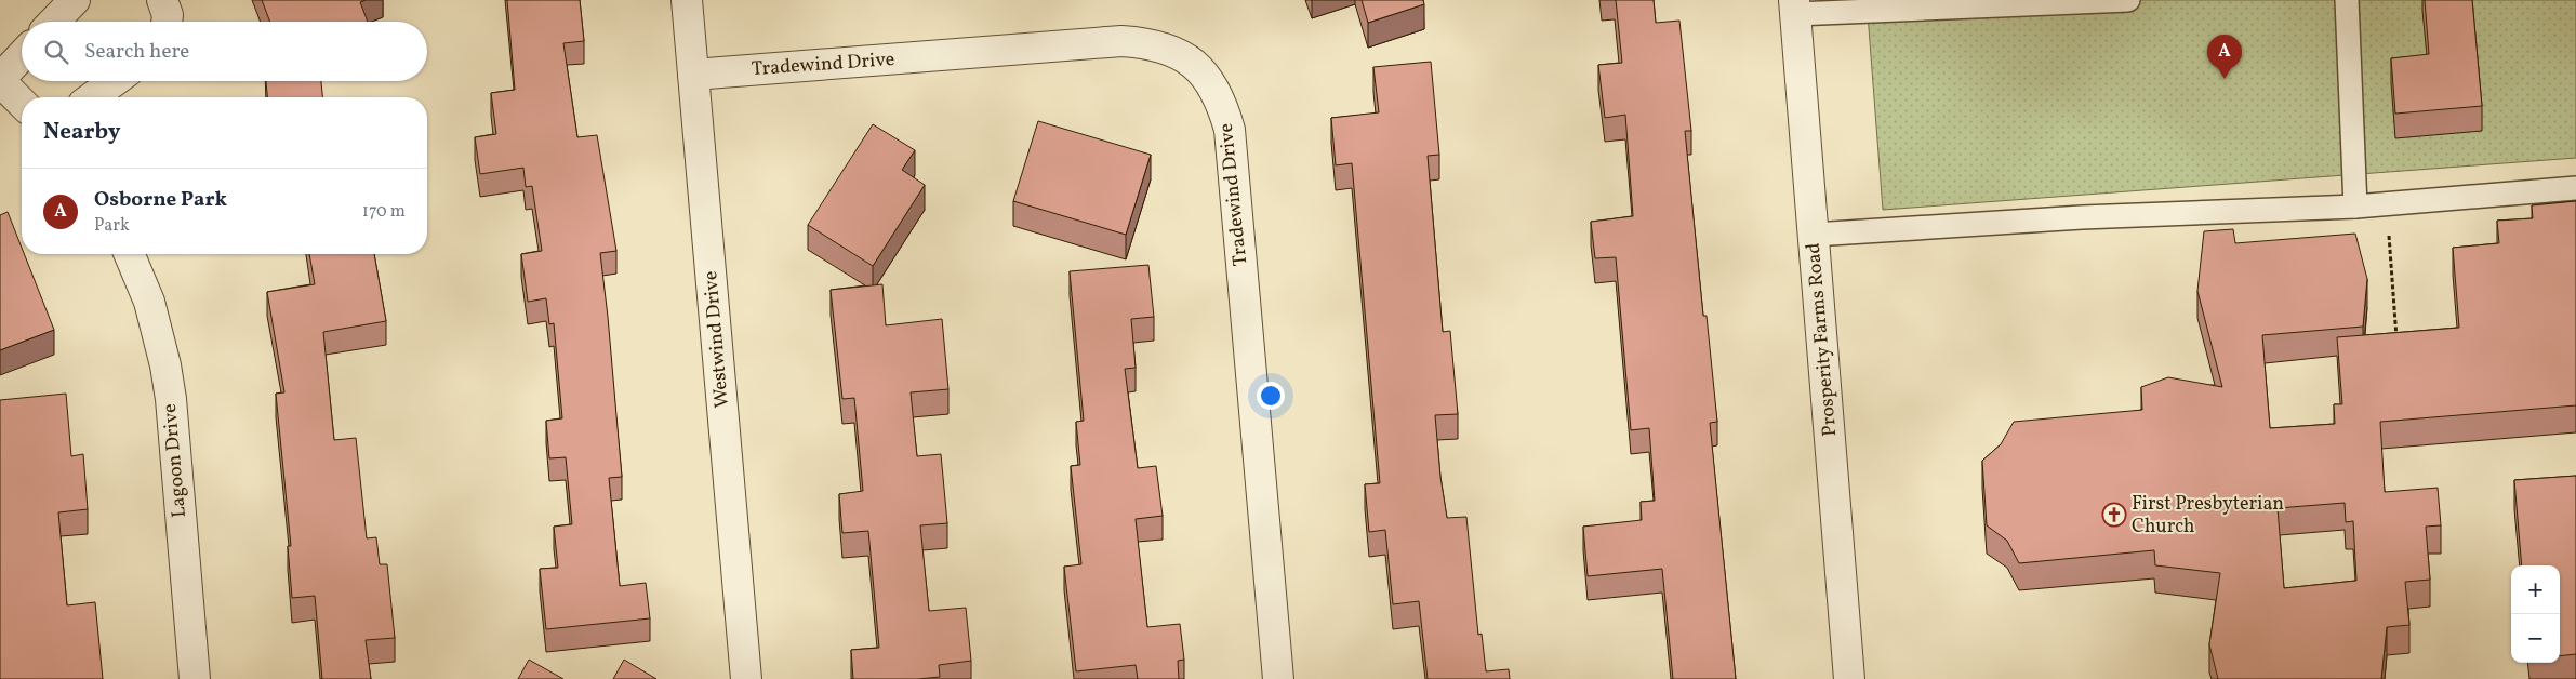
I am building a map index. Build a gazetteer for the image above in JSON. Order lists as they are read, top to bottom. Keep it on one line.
{"streets":{"street":["Tradewind Drive","Westwind Drive","Prosperity Farms Road","Lagoon Drive"]},"crossings":[["Tradewind Drive","Westwind Drive"]],"places":{"church":["First Presbyterian Church"]},"page":{"search":"Search here","pins":"A","heading":"Nearby","list":[{"mark":"A","name":"Osborne Park","note":"Park","value":"170 m"}],"map_buttons":["+","−"]}}
